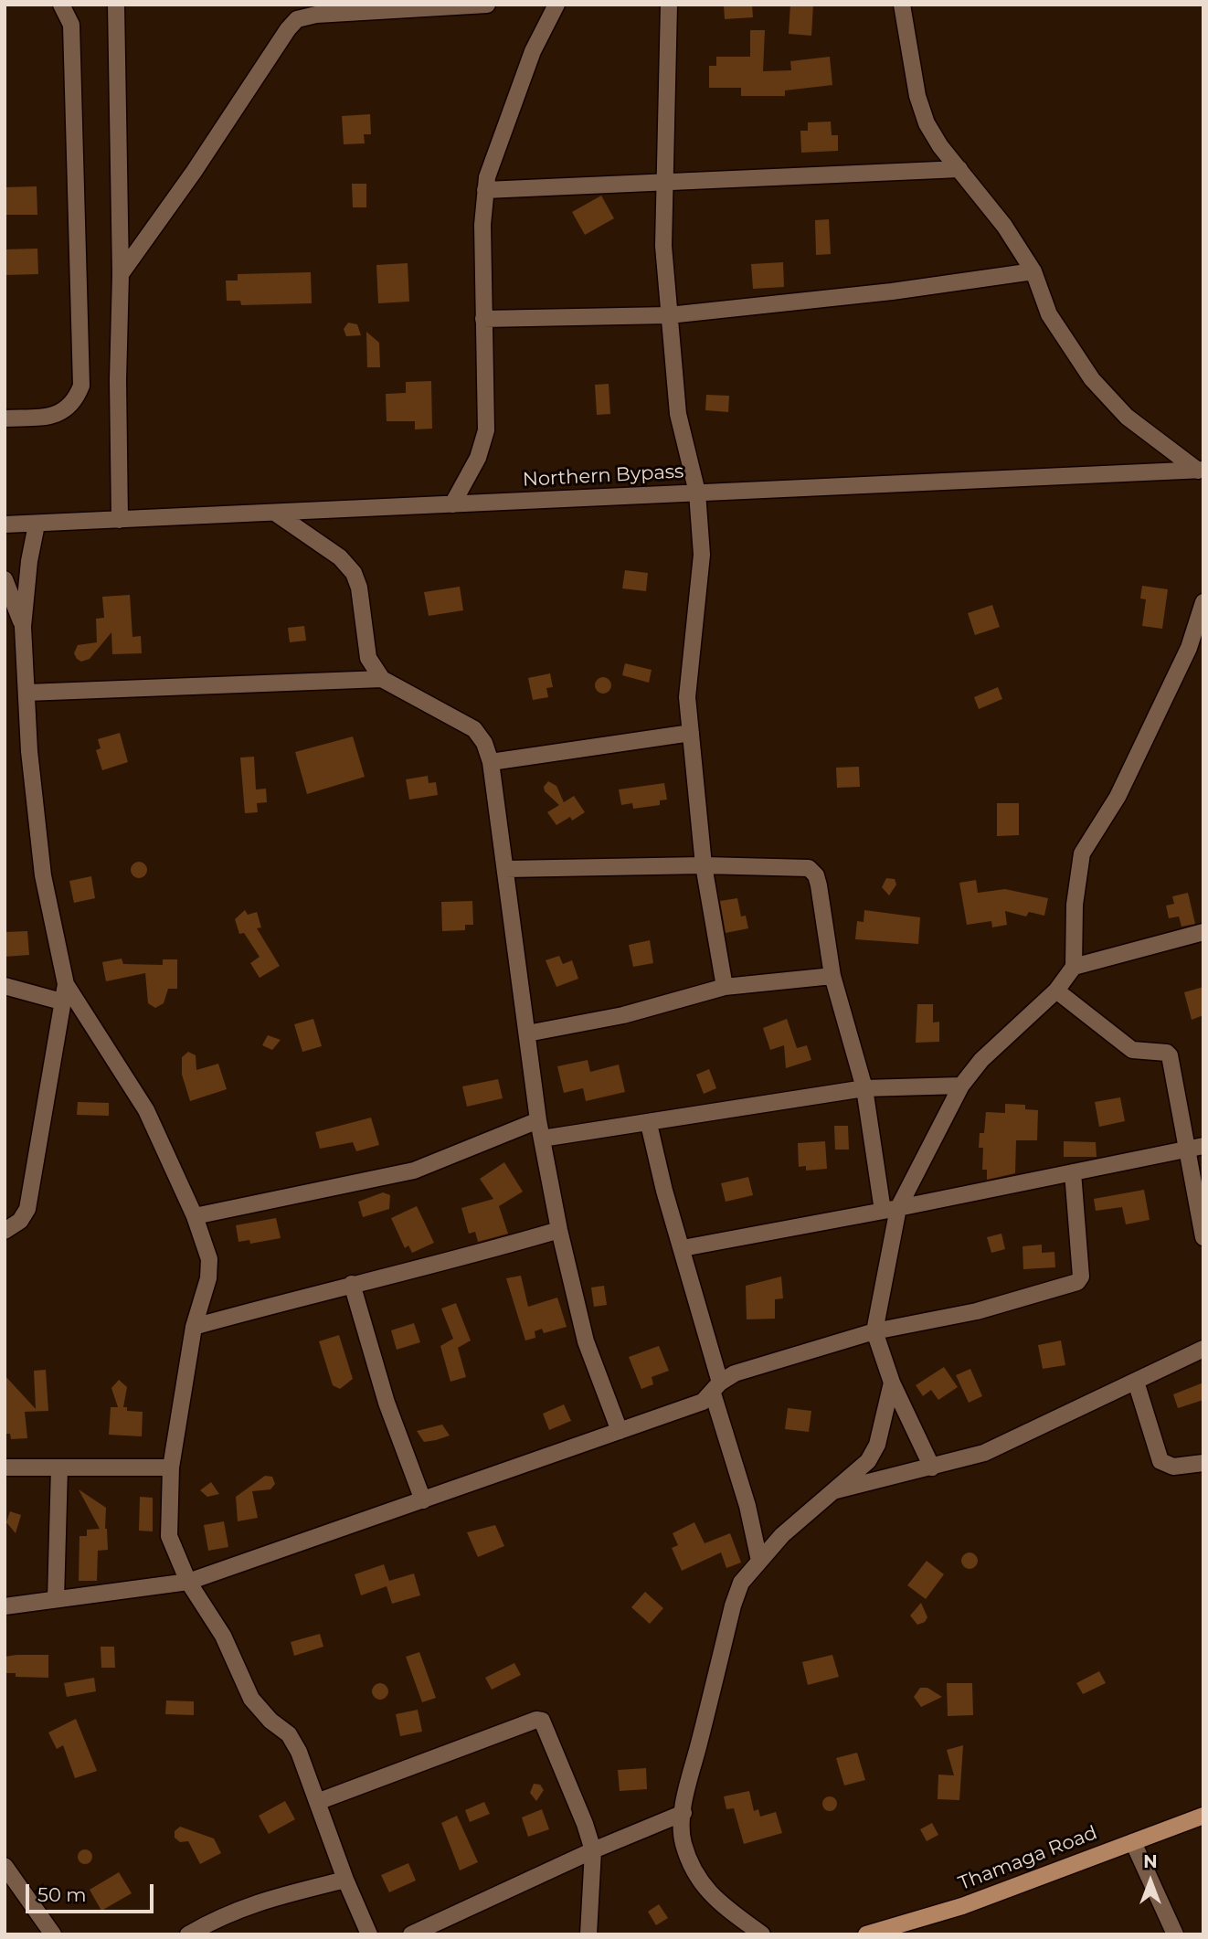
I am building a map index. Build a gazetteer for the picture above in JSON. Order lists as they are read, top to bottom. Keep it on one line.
{"streets":{"main road":["Thamaga Road"],"street":["Northern Bypass"]},"scale_bar":"50 m","north":"top"}
